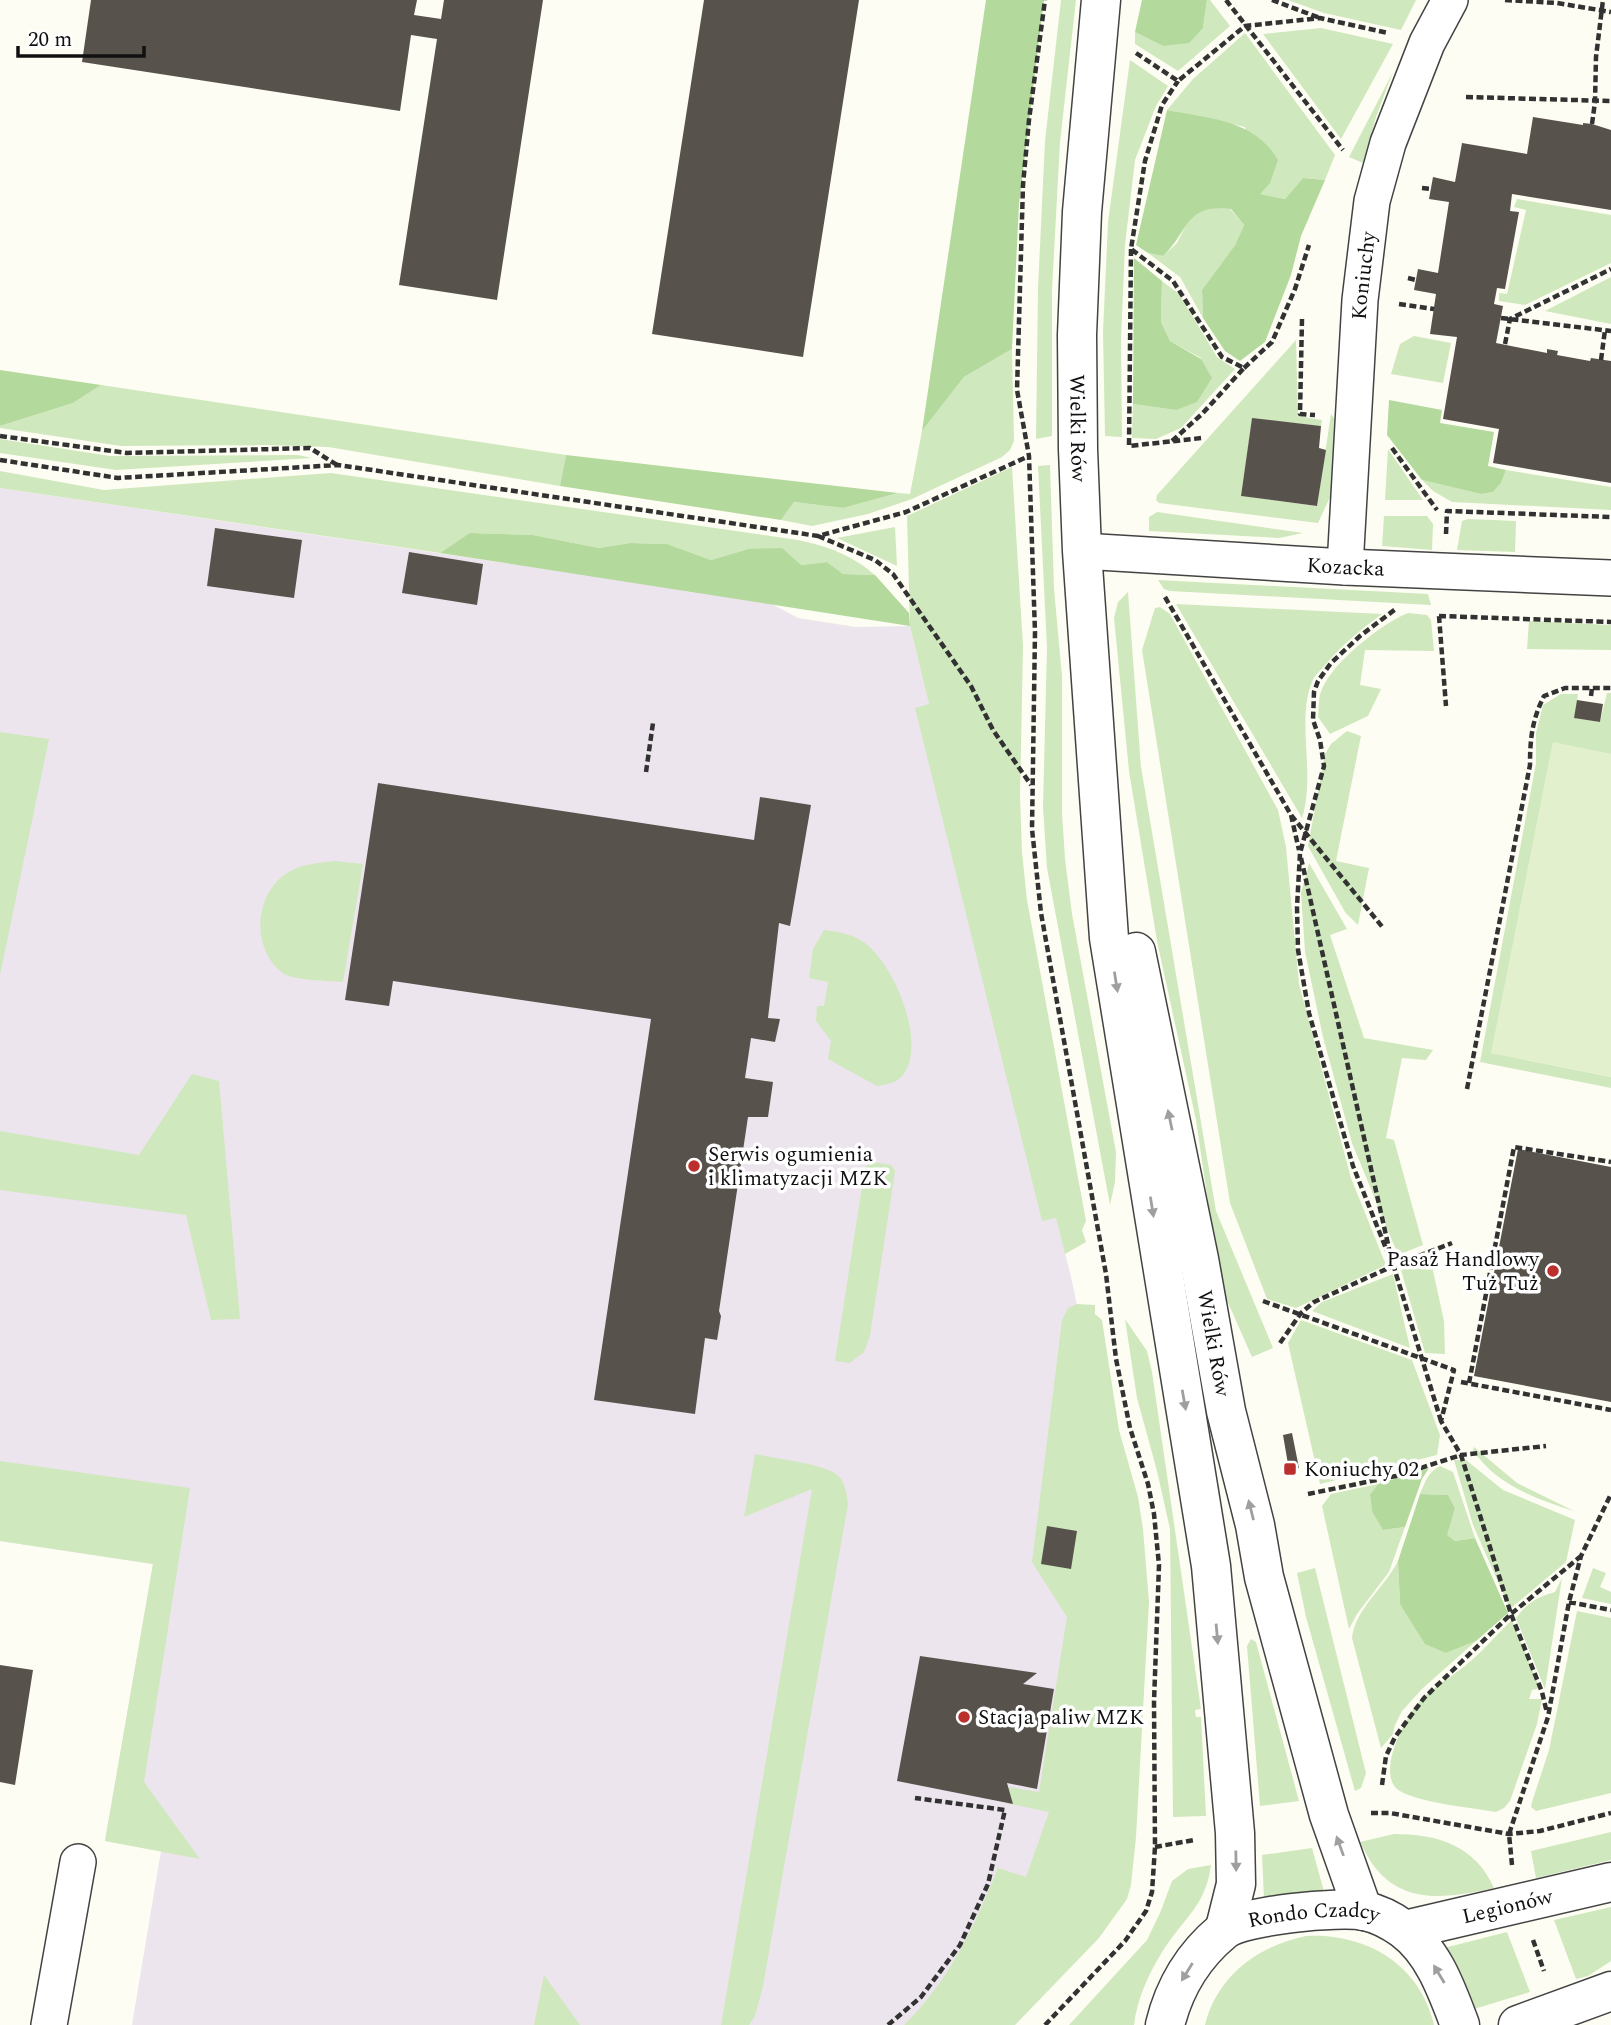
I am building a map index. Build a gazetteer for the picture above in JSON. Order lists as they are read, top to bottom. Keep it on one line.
{"streets":{"street":["Koniuchy","Wielki Rów","Kozacka","Legionów","Rondo Czadcy"]},"crossings":[["Koniuchy","Kozacka"],["Wielki Rów","Kozacka"],["Wielki Rów","Rondo Czadcy"],["Legionów","Rondo Czadcy"]],"places":{"other":["Serwis ogumienia i klimatyzacji MZK","Pasaż Handlowy Tuż Tuż","Stacja paliw MZK"],"transit":["Koniuchy 02"]},"scale_bar":"20 m"}
